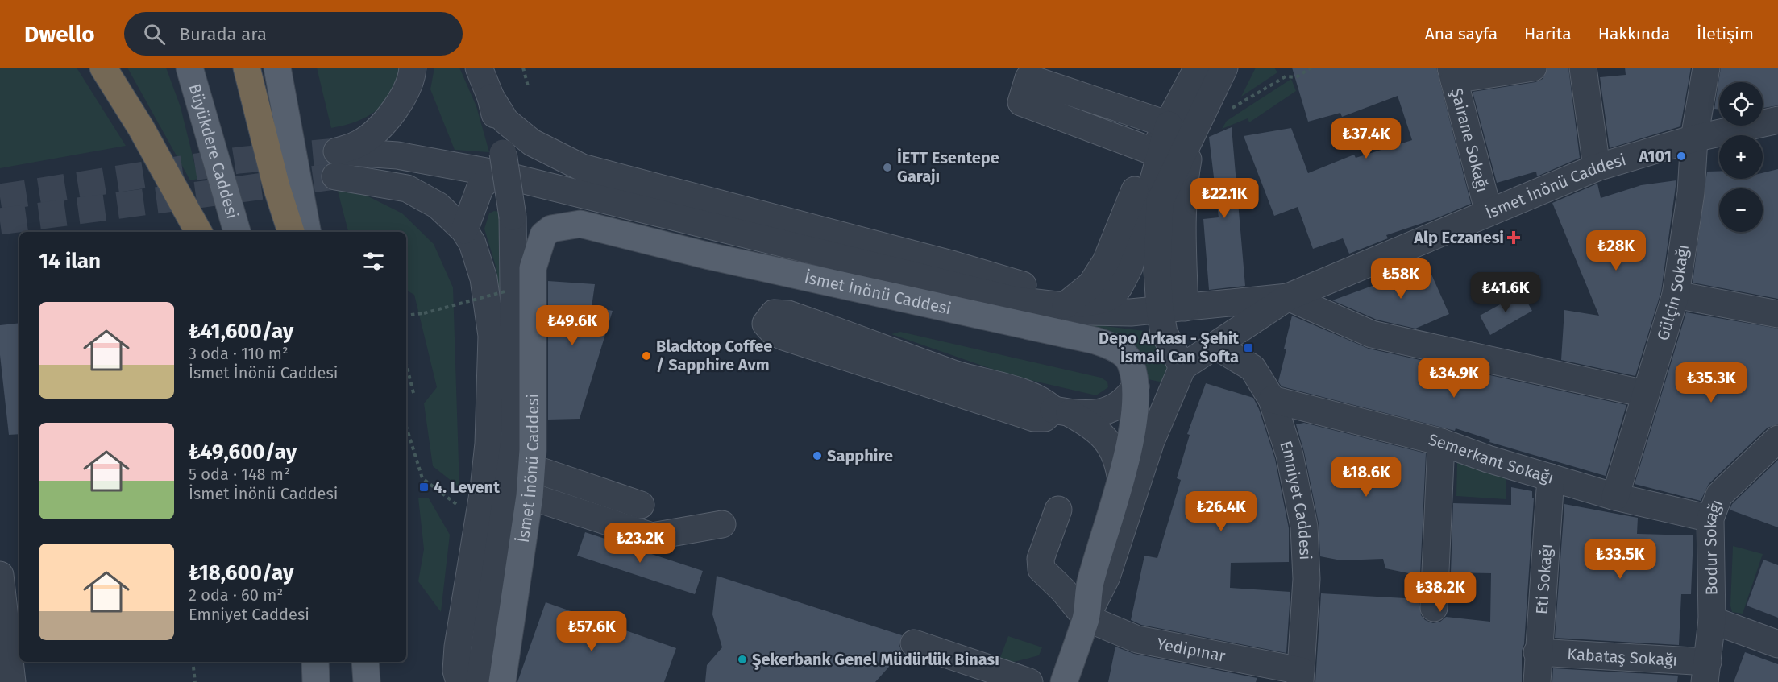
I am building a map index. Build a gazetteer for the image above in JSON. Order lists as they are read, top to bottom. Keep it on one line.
{"streets":{"main road":["Büyükdere Caddesi","İsmet İnönü Caddesi"],"street":["Şairane Sokağı","Gülçin Sokağı","Semerkant Sokağı","Emniyet Caddesi","Bodur Sokağı","Eti Sokağı","Yedipınar","Kabataş Sokağı"]},"crossings":[["Şairane Sokağı","İsmet İnönü Caddesi"],["İsmet İnönü Caddesi","Gülçin Sokağı"],["İsmet İnönü Caddesi","Emniyet Caddesi"],["İsmet İnönü Caddesi","Yedipınar"],["Gülçin Sokağı","Semerkant Sokağı"],["Semerkant Sokağı","Emniyet Caddesi"],["Semerkant Sokağı","Bodur Sokağı"],["Semerkant Sokağı","Eti Sokağı"],["Emniyet Caddesi","Yedipınar"],["Bodur Sokağı","Kabataş Sokağı"],["Eti Sokağı","Kabataş Sokağı"]],"places":{"other":["A101","İETT Esentepe Garajı","Blacktop Coffee / Sapphire Avm","Sapphire","Şekerbank Genel Müdürlük Binası"],"health":["Alp Eczanesi"],"transit":["Depo Arkası - Şehit İsmail Can Softa","4. Levent"]},"page":{"header":"Dwello","search":"Burada ara","nav":["Ana sayfa","Harita","Hakkında","İletişim"],"map_buttons":["+","−"],"price":["₺37.4K","₺22.1K","₺28K","₺58K","₺41.6K","₺49.6K","₺34.9K","₺35.3K","₺18.6K","₺26.4K","₺23.2K","₺33.5K","₺38.2K","₺57.6K"],"heading":"14 ilan","list":[{"name":"₺41,600/ay","note":"3 oda · 110 m² · İsmet İnönü Caddesi"},{"name":"₺49,600/ay","note":"5 oda · 148 m² · İsmet İnönü Caddesi"},{"name":"₺18,600/ay","note":"2 oda · 60 m² · Emniyet Caddesi"}]}}
